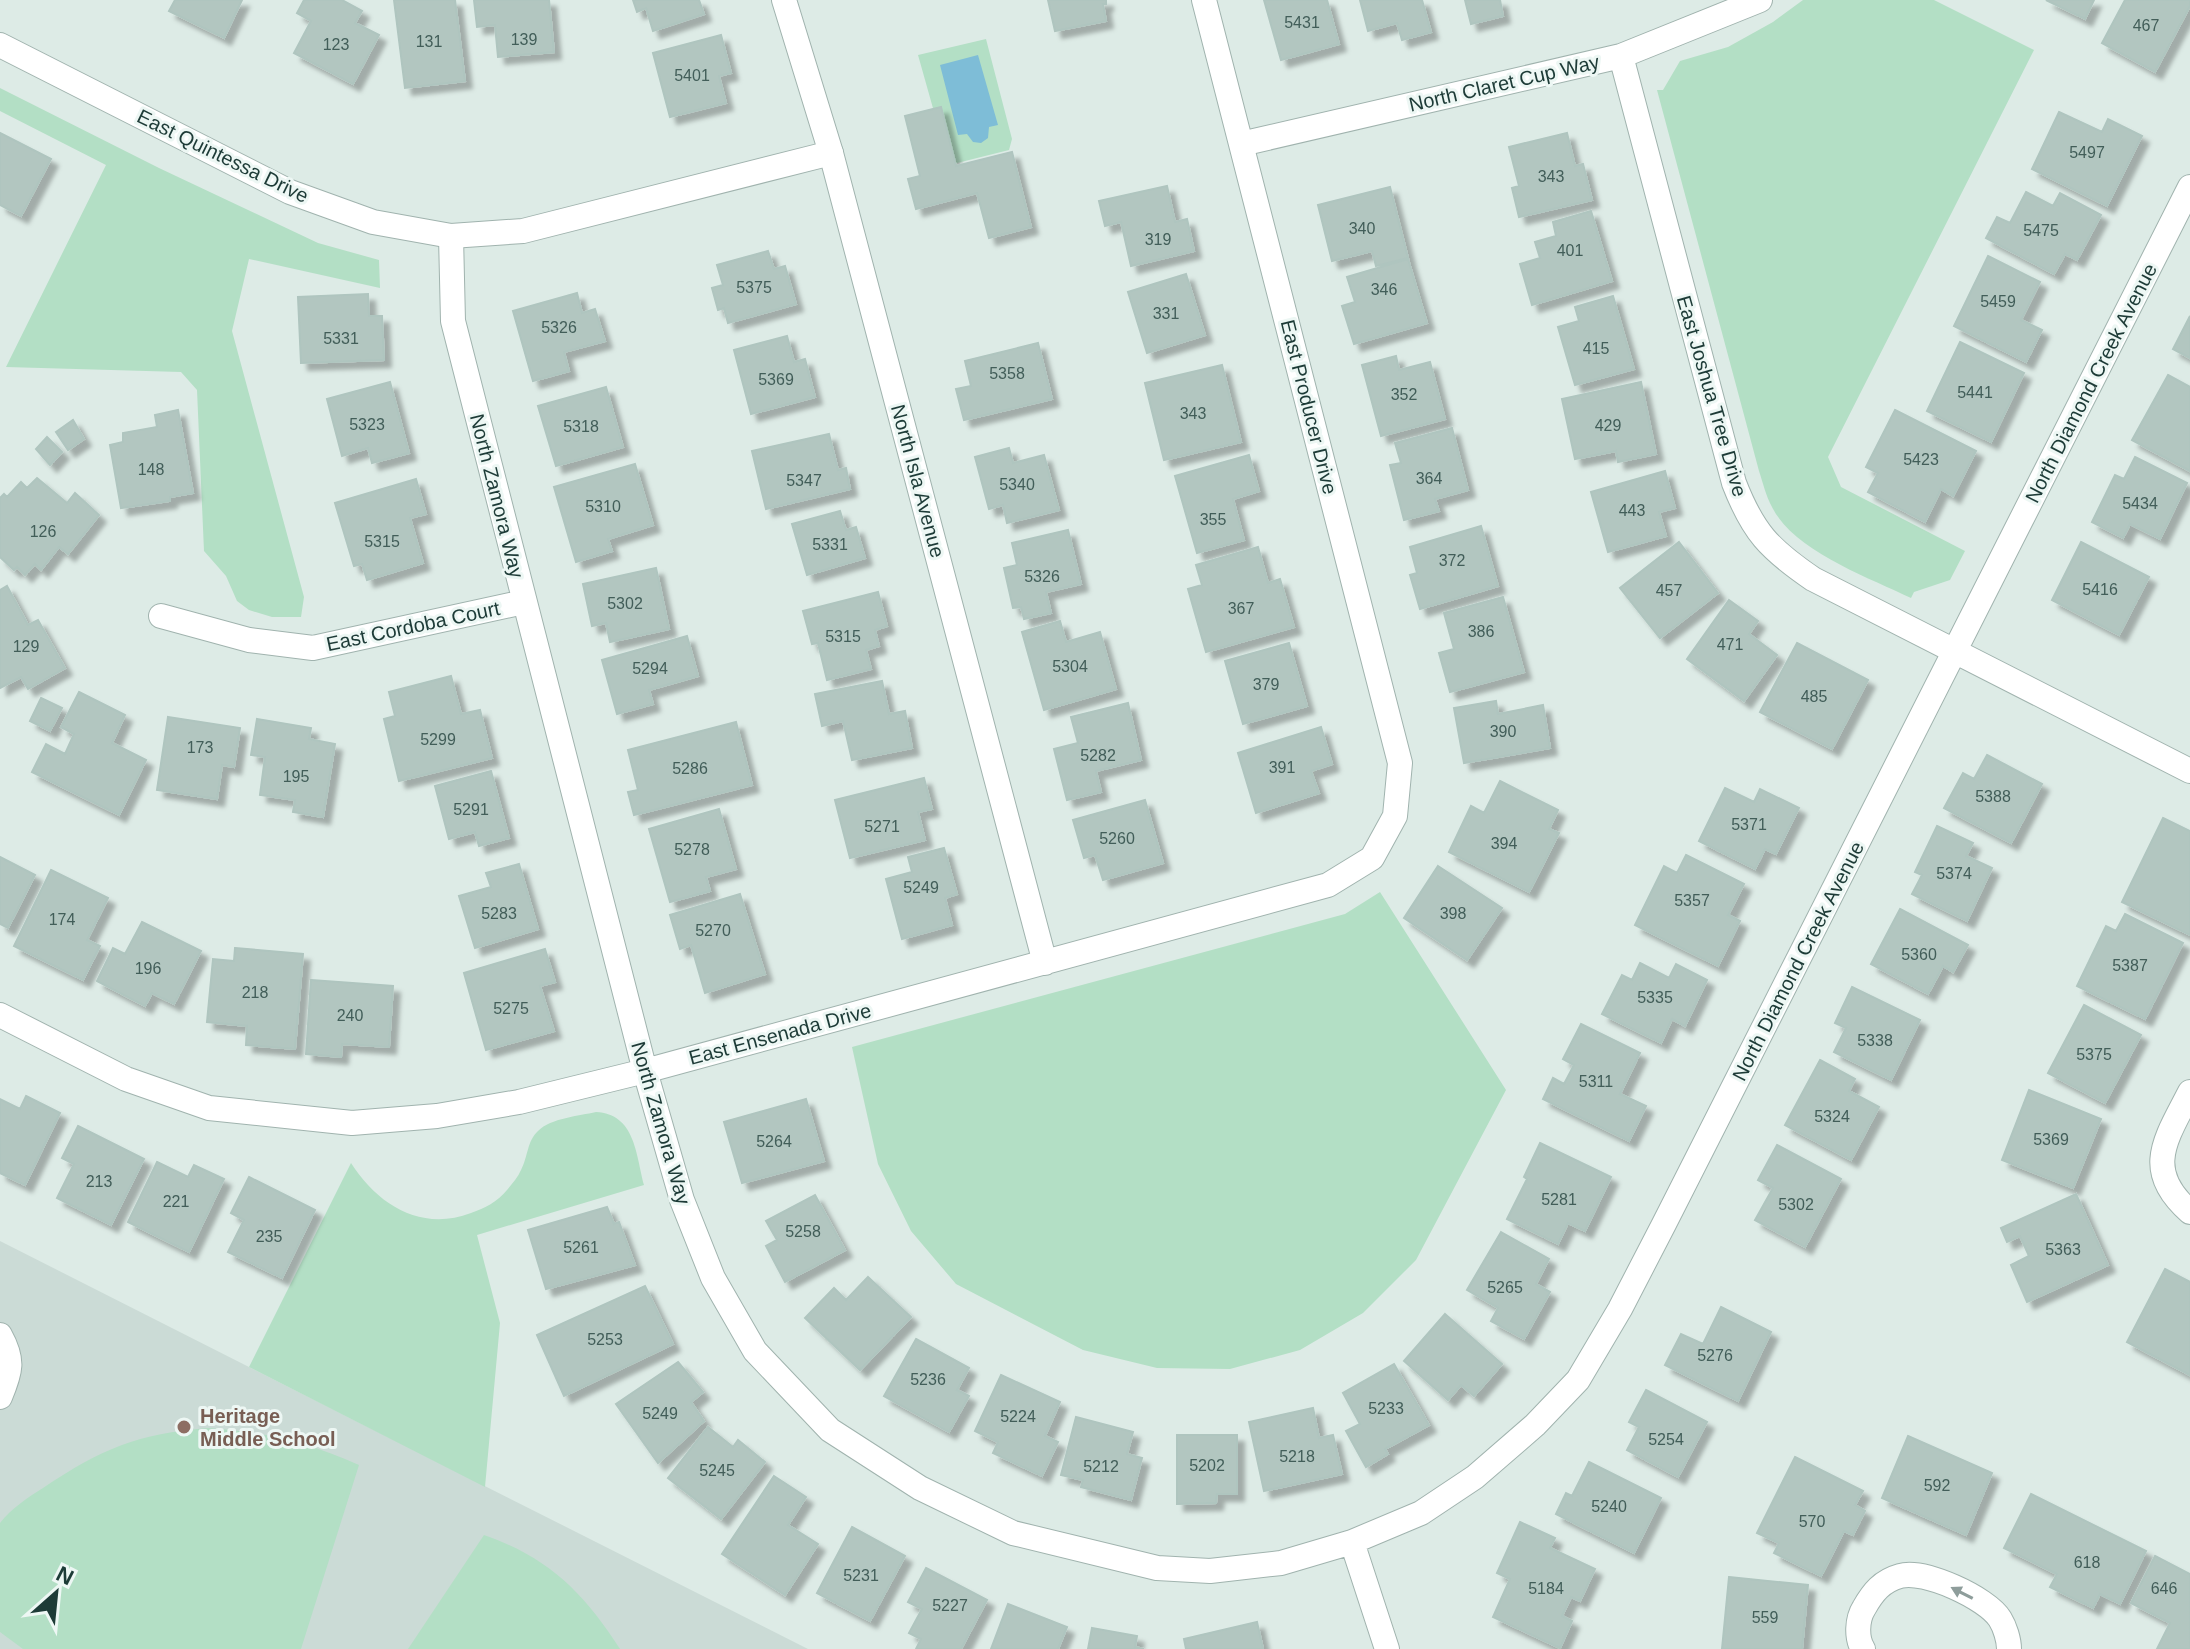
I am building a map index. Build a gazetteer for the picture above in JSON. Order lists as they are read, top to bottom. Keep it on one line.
{"streets":{"street":["North Claret Cup Way","East Quintessa Drive","North Diamond Creek Avenue","East Joshua Tree Drive","East Producer Drive","North Isla Avenue","North Zamora Way","East Cordoba Court","East Ensenada Drive"]},"crossings":[["North Claret Cup Way","East Joshua Tree Drive"],["North Claret Cup Way","East Producer Drive"],["East Quintessa Drive","North Isla Avenue"],["East Quintessa Drive","North Zamora Way"],["North Diamond Creek Avenue","East Joshua Tree Drive"],["North Diamond Creek Avenue","North Zamora Way"],["East Producer Drive","East Ensenada Drive"],["North Isla Avenue","East Ensenada Drive"],["North Zamora Way","East Cordoba Court"],["North Zamora Way","East Ensenada Drive"]],"places":["Heritage Middle School"],"house_numbers":["5431","467","139","131","123","5401","5497","343","340","5475","319","401","5375","346","5459","331","5326","5331","415","5358","5369","5441","352","343","5323","429","5318","5423","148","364","5347","5340","5434","5310","443","355","126","5315","5331","372","5326","5416","457","5302","367","386","5315","471","129","5304","5294","379","485","390","5299","173","5282","391","5286","195","5388","5291","5371","5271","5260","394","5278","5374","5249","5357","5283","398","174","5270","5360","5387","196","218","5335","5275","240","5338","5375","5311","5324","5369","5264","213","5281","221","5302","5258","235","5261","5363","5265","5253","5276","5236","5233","5249","5224","5254","5218","5202","5212","5245","592","5240","570","618","5231","5184","646","5227","559"],"north":"top right"}
